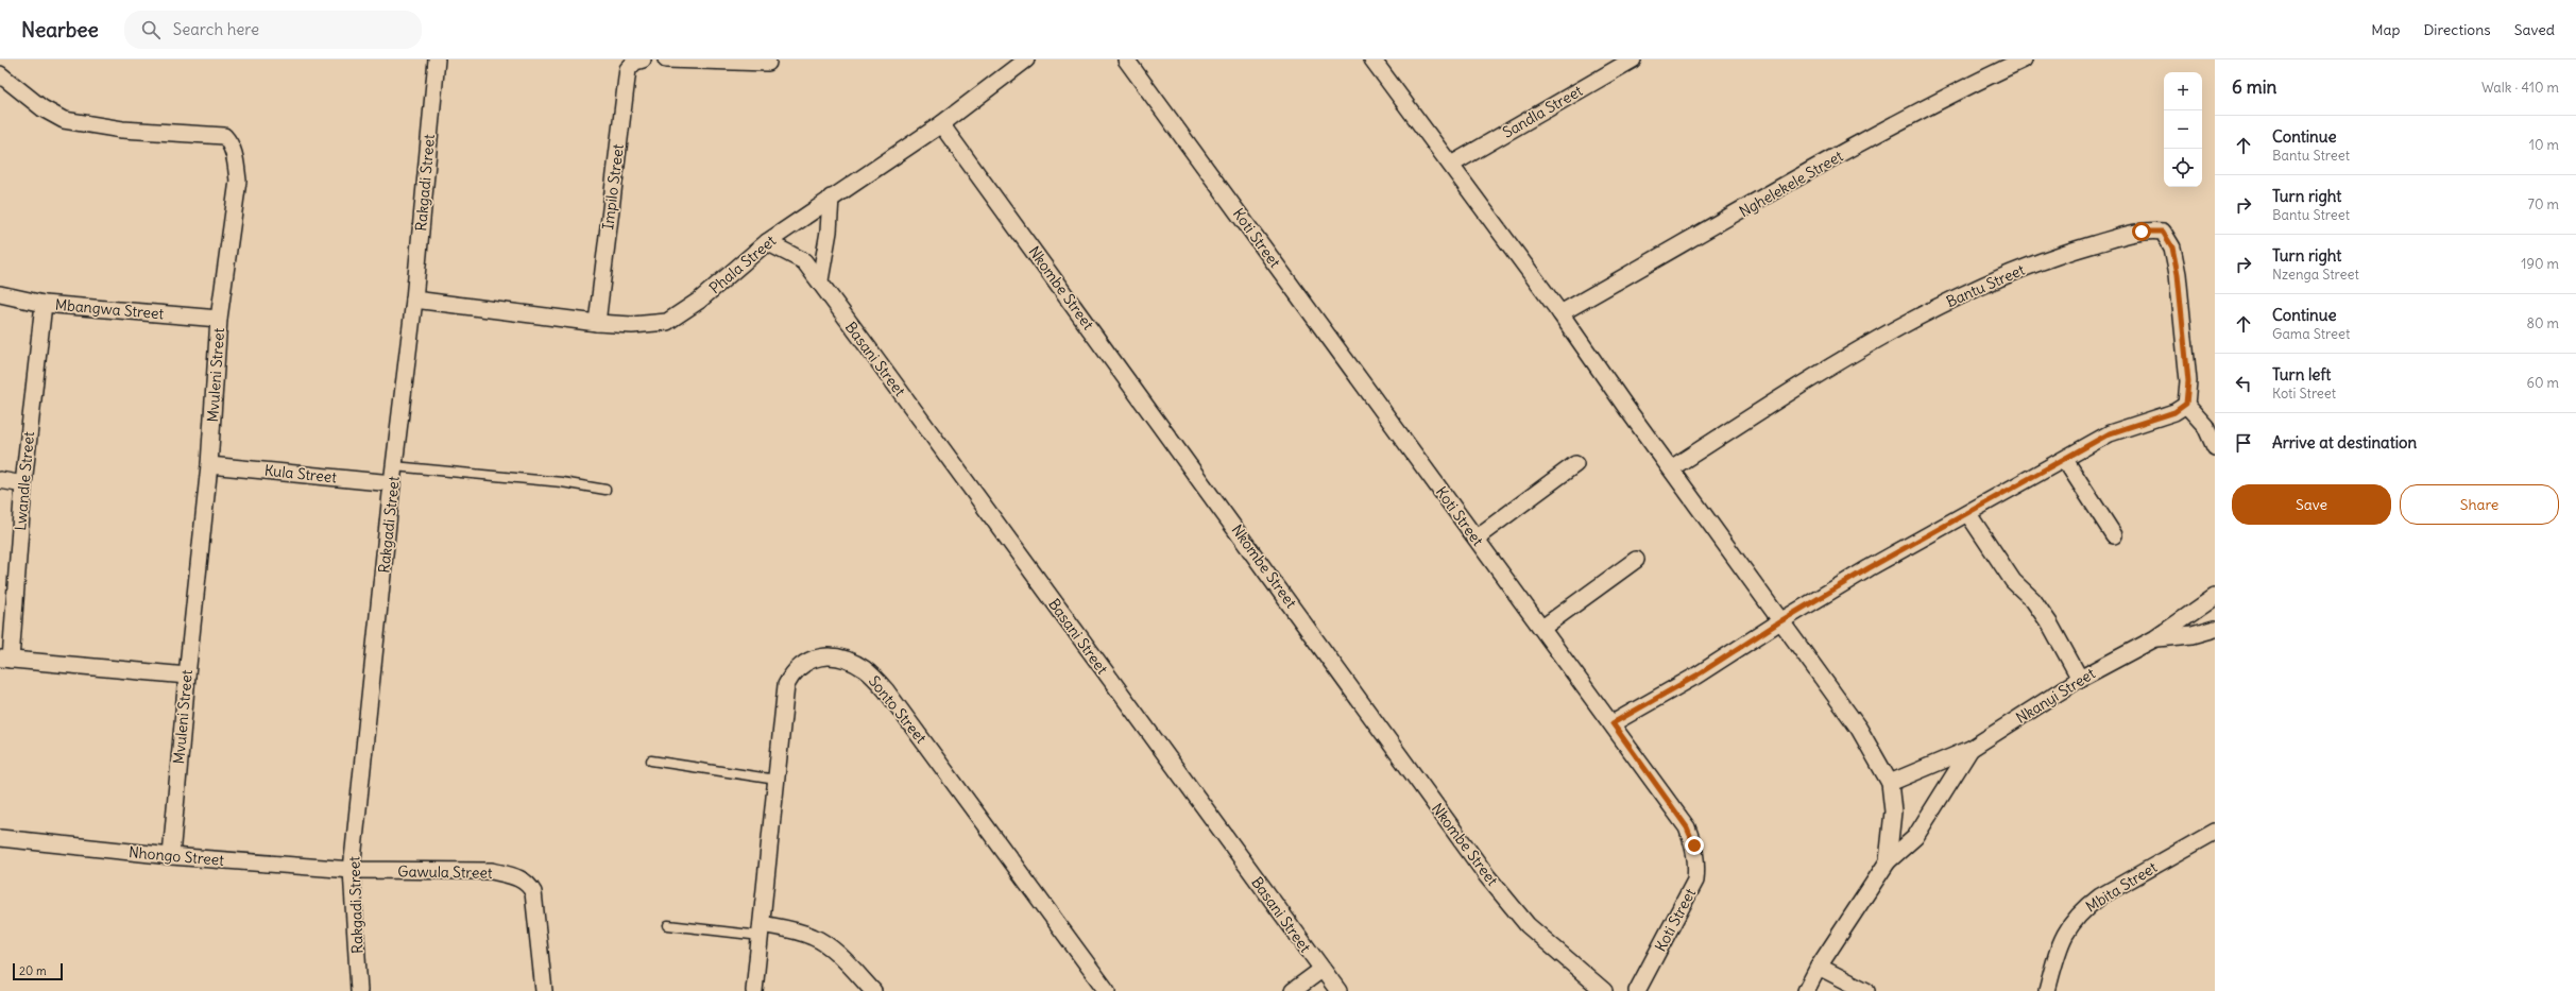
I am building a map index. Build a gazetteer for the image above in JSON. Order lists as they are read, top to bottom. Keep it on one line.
{"streets":{"street":["Sandla Street","Rakgadi Street","Nghelekele Street","Impilo Street","Koti Street","Phala Street","Bantu Street","Nkombe Street","Mbangwa Street","Basani Street","Mvuleni Street","Kula Street","Lwandle Street","Nkanyi Street","Sonto Street","Nhongo Street","Gawula Street","Mbita Street"]},"crossings":[["Rakgadi Street","Phala Street"],["Rakgadi Street","Kula Street"],["Rakgadi Street","Nhongo Street"],["Rakgadi Street","Gawula Street"],["Impilo Street","Phala Street"],["Phala Street","Nkombe Street"],["Phala Street","Basani Street"],["Mbangwa Street","Mvuleni Street"],["Mbangwa Street","Lwandle Street"],["Mvuleni Street","Kula Street"],["Mvuleni Street","Nhongo Street"],["Nhongo Street","Gawula Street"]],"scale_bar":"20 m","page":{"header":"Nearbee","search":"Search here","nav":["Map","Directions","Saved"],"heading":["6 min","Walk · 410 m"],"map_buttons":["+","−"],"list":[["Continue","Bantu Street","10 m"],["Turn right","Bantu Street","70 m"],["Turn right","Nzenga Street","190 m"],["Continue","Gama Street","80 m"],["Turn left","Koti Street","60 m"],"Arrive at destination"],"buttons":["Save","Share"],"scale":"20 m"}}
